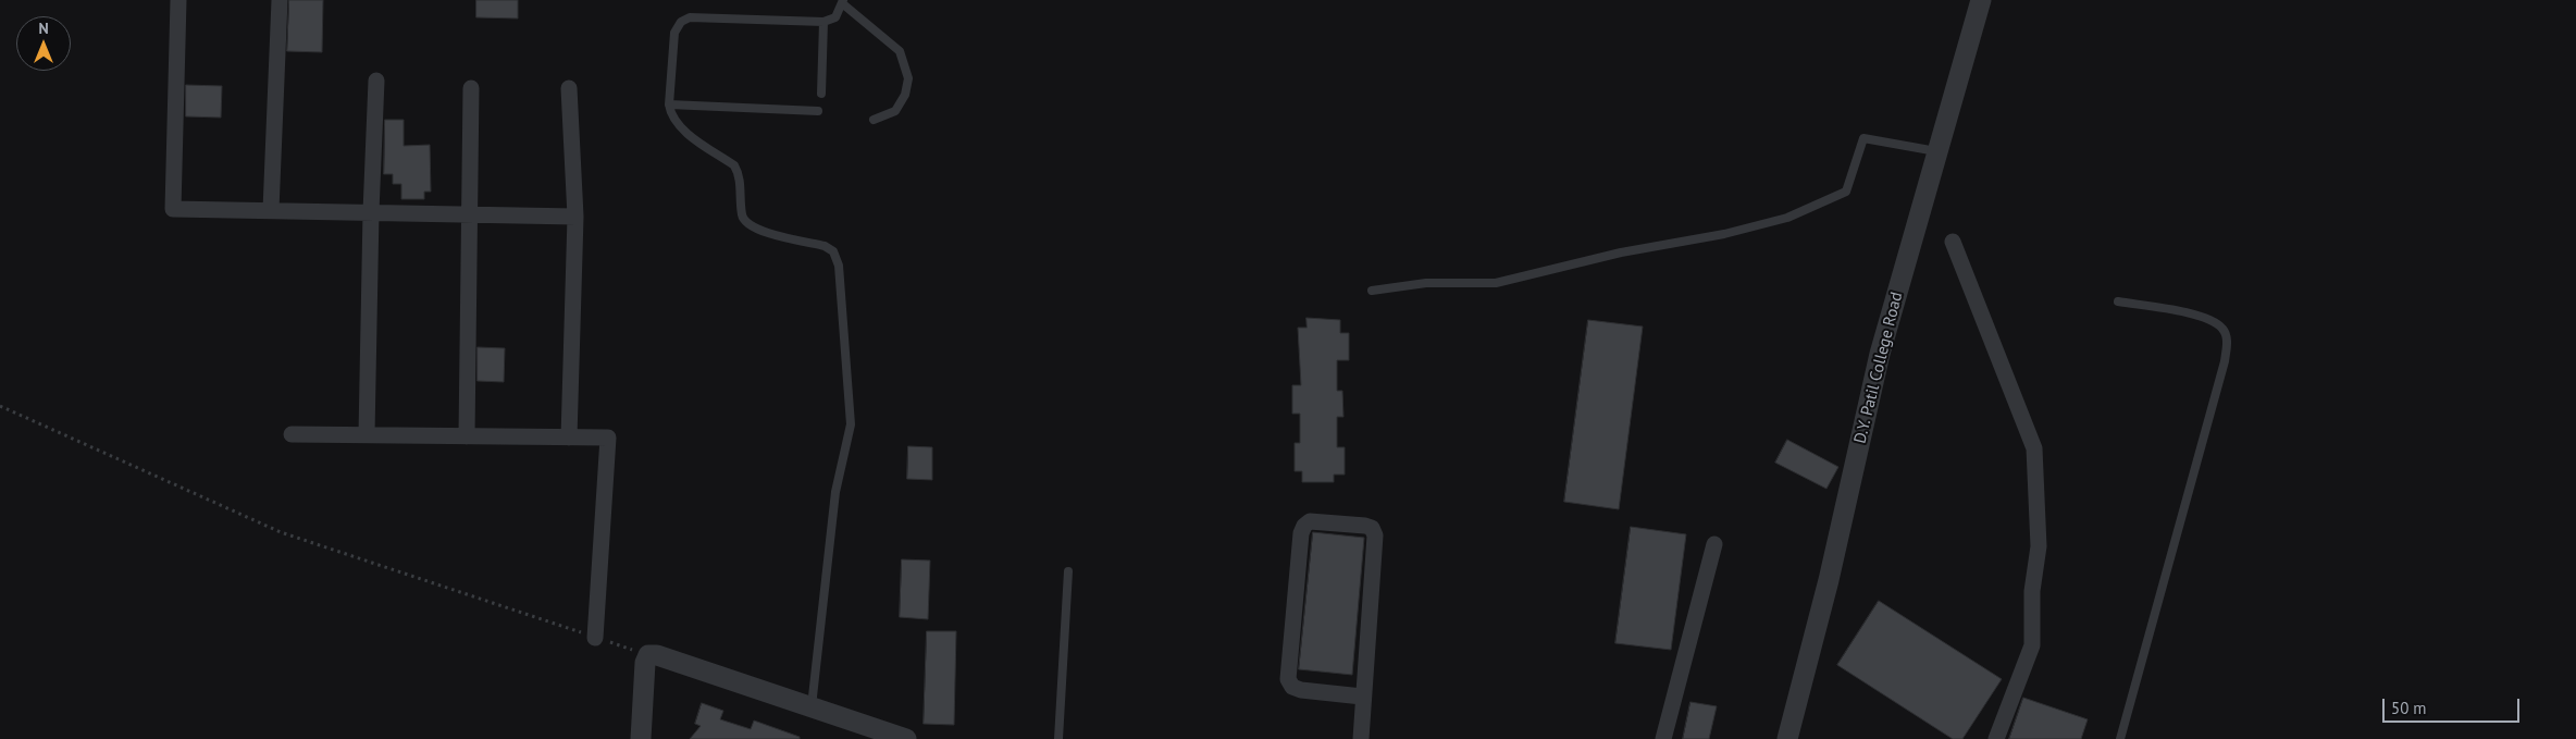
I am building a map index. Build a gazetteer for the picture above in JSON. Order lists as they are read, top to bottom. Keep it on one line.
{"streets":{"street":["D.Y. Patil College Road"]},"scale_bar":"50 m","north":"top"}
